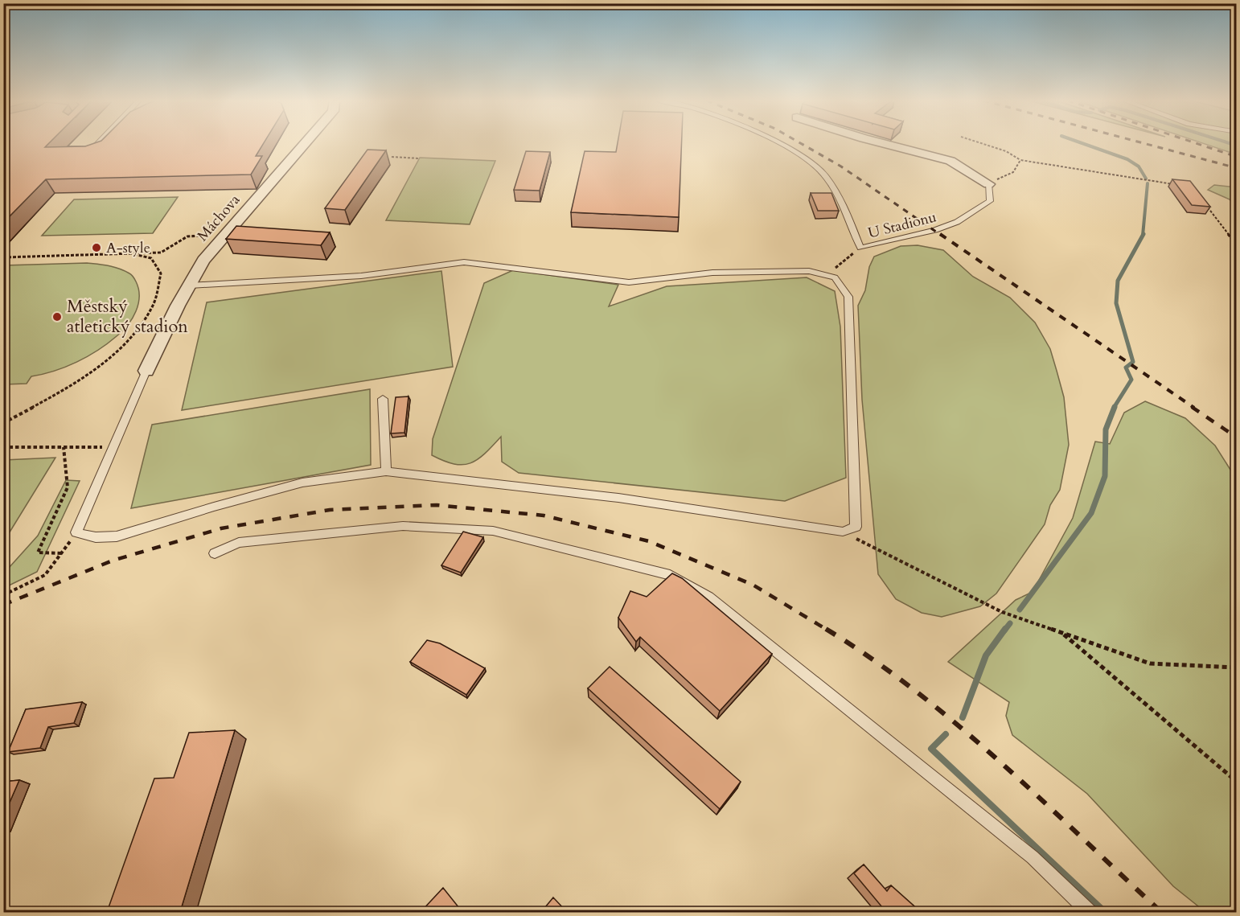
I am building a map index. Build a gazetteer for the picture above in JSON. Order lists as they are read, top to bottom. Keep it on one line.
{"streets":{"street":["Máchova"],"lane":["U Stadionu"]},"places":["A-style","Městský atletický stadion"]}
